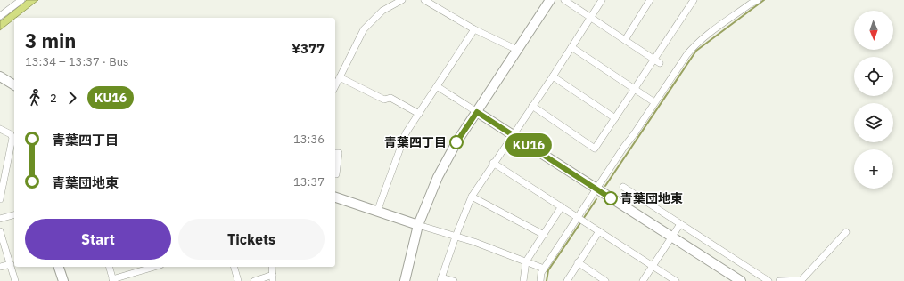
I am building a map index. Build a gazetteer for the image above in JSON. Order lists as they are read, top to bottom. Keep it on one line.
{"places":["青葉四丁目","青葉団地東"],"lines":["bus line KU16"],"north":"bottom","page":{"on_map":"KU16","map_buttons":"+","heading":["3 min","13:34 – 13:37 · Bus","¥377"],"legs":["2","KU16"],"list":[{"name":"青葉四丁目","value":"13:36"},{"name":"青葉団地東","value":"13:37"}],"buttons":["Start","Tickets"]}}
